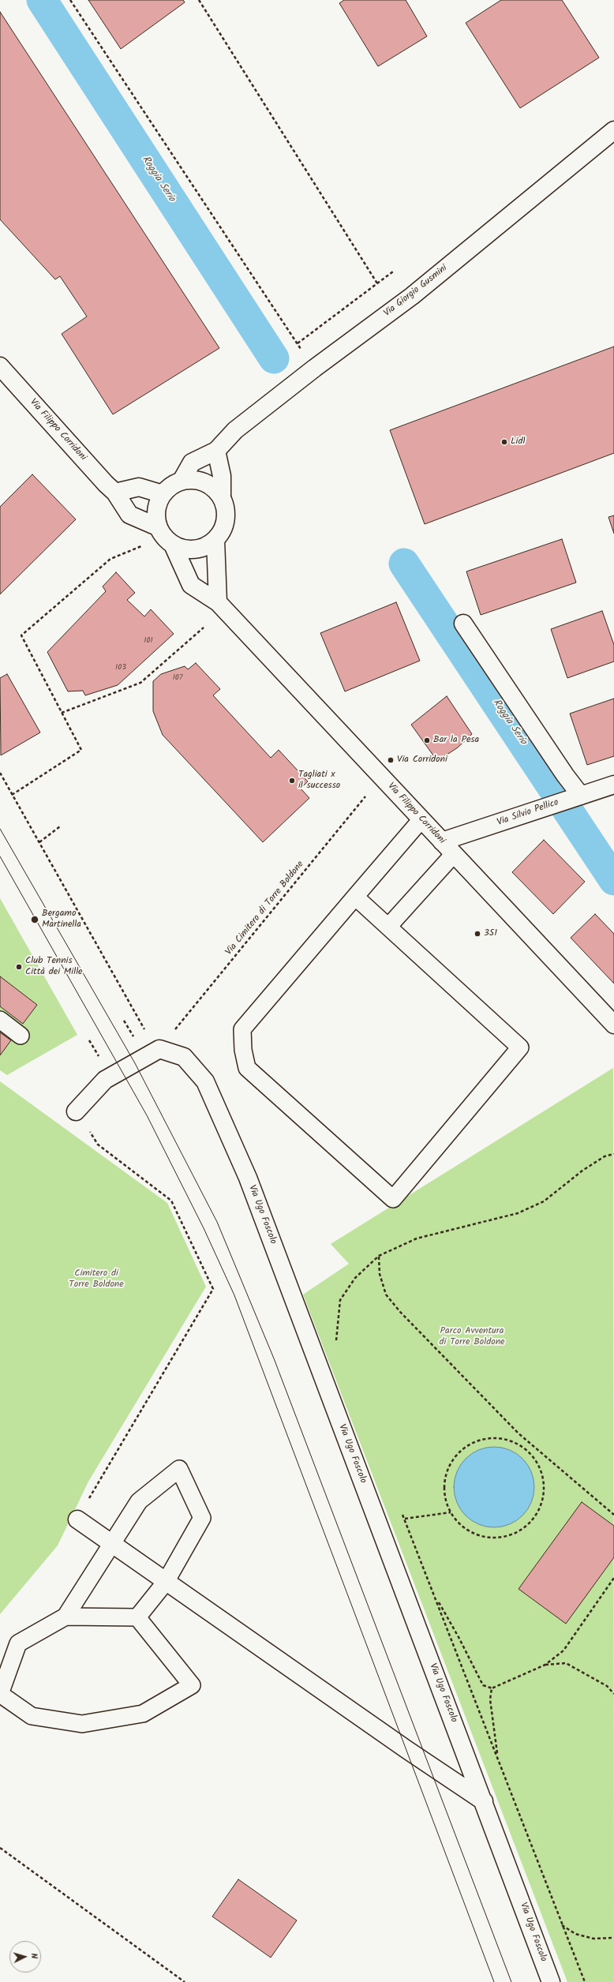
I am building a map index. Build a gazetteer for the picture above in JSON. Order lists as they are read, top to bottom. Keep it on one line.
{"streets":{"street":["Via Giorgio Gusmini","Via Filippo Corridoni","Via Silvio Pellico","Via Ugo Foscolo"],"path":["Via Cimitero di Torre Boldone"]},"crossings":[["Via Giorgio Gusmini","Via Filippo Corridoni"],["Via Filippo Corridoni","Via Silvio Pellico"],["Via Filippo Corridoni","Via Cimitero di Torre Boldone"],["Via Cimitero di Torre Boldone","Via Ugo Foscolo"]],"water":["Roggia Serio"],"parks":["Cimitero di Torre Boldone","Parco Avventura di Torre Boldone"],"places":["Lidl","Bar la Pesa","Via Corridoni","Tagliati x il successo","Bergamo Martinella","351","Club Tennis Città dei Mille"],"house_numbers":["101","103","107"],"north":"right"}
